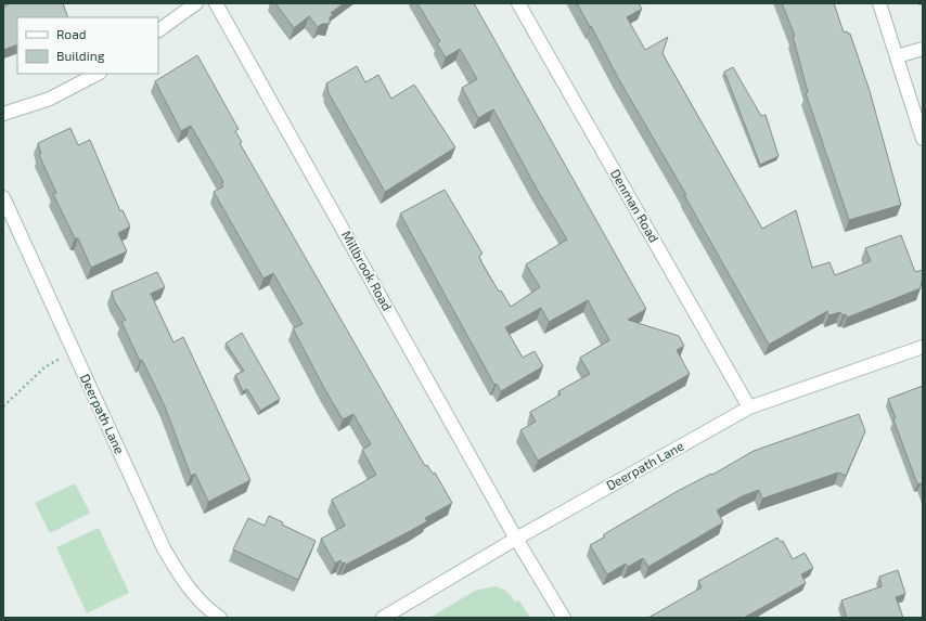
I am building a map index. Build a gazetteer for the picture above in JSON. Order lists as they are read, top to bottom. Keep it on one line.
{"streets":{"street":["Denman Road","Millbrook Road","Deerpath Lane"]},"crossings":[["Denman Road","Deerpath Lane"],["Millbrook Road","Deerpath Lane"]],"legend":["Road","Building"]}
